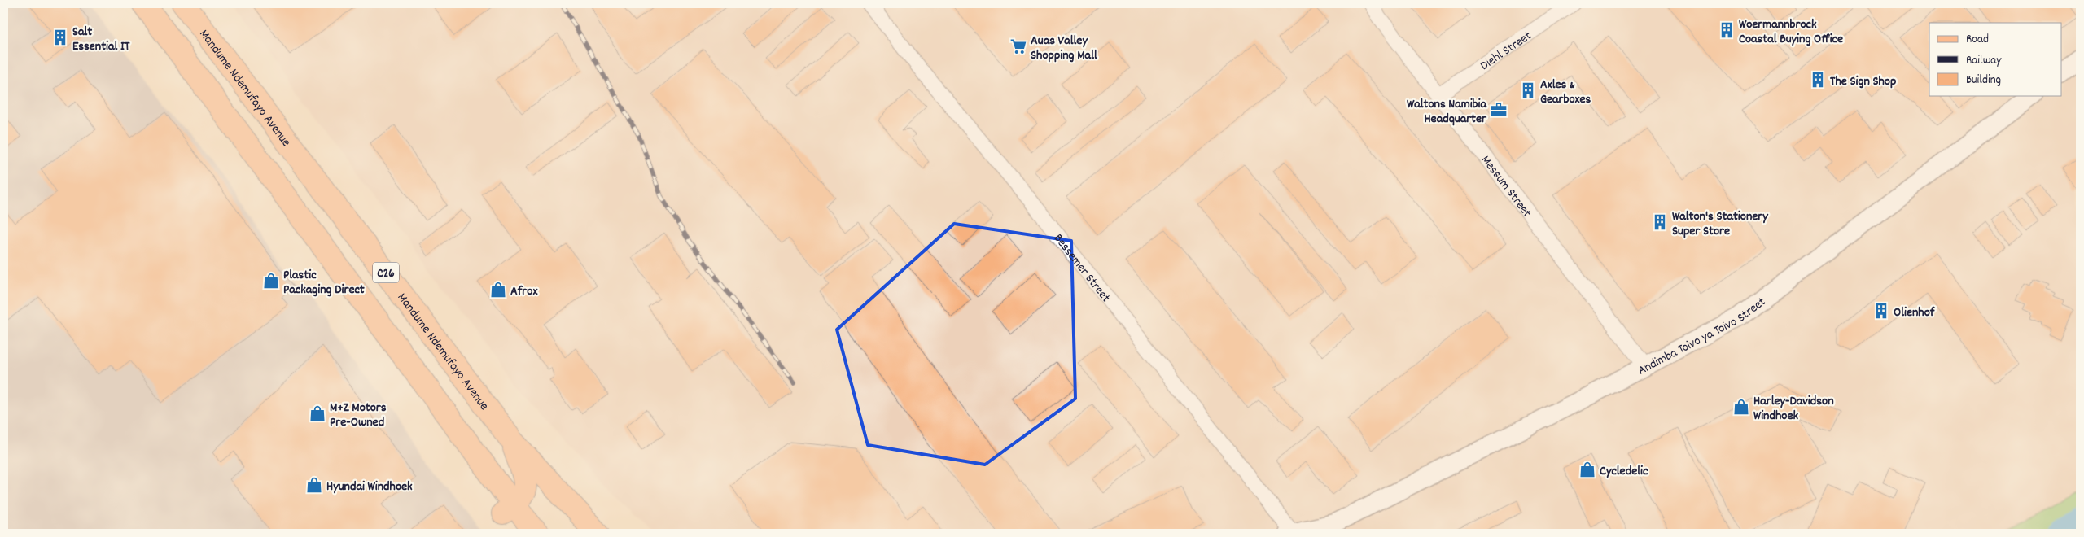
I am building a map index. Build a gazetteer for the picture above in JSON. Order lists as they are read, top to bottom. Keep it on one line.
{"streets":{"main road":["Mandume Ndemufayo Avenue","C26"],"street":["Diehl Street","Messum Street","Bessemer Street","Andimba Toivo ya Toivo Street"]},"crossings":[["Diehl Street","Messum Street"],["Messum Street","Andimba Toivo ya Toivo Street"],["Bessemer Street","Andimba Toivo ya Toivo Street"]],"places":{"building":["Woermannbrock Coastal Buying Office","Salt Essential IT","The Sign Shop","Axles & Gearboxes","Walton's Stationery Super Store","Olienhof"],"supermarket":["Auas Valley Shopping Mall"],"office":["Waltons Namibia Headquarter"],"shop":["Plastic Packaging Direct","Afrox","Harley-Davidson Windhoek","M+Z Motors Pre-Owned","Cycledelic","Hyundai Windhoek"]},"legend":["Road","Railway","Building"]}
